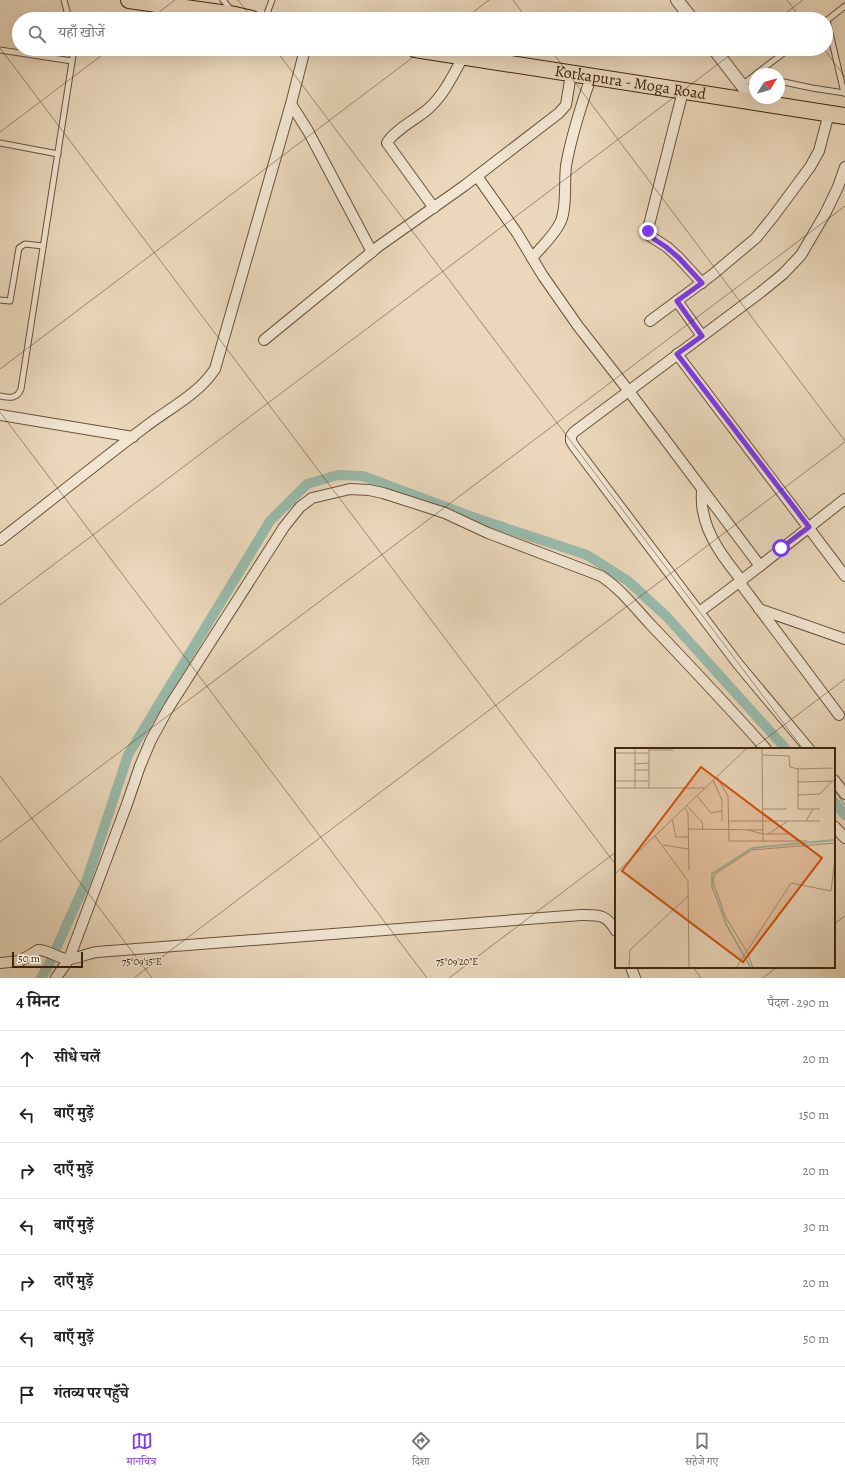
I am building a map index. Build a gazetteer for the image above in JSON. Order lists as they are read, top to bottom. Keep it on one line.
{"streets":{"highway":["Kotkapura - Moga Road"]},"scale_bar":"50 m","north":"top right","page":{"search":"यहाँ खोजें","scale":"50 m","heading":["4 मिनट","पैदल · 290 m"],"list":[["सीधे चलें","20 m"],["बाएँ मुड़ें","150 m"],["दाएँ मुड़ें","20 m"],["बाएँ मुड़ें","30 m"],["दाएँ मुड़ें","20 m"],["बाएँ मुड़ें","50 m"],"गंतव्य पर पहुँचे"],"nav":["मानचित्र","दिशा","सहेजे गए"]},"coordinates":["75°09'15\"E","75°09'20\"E"]}
